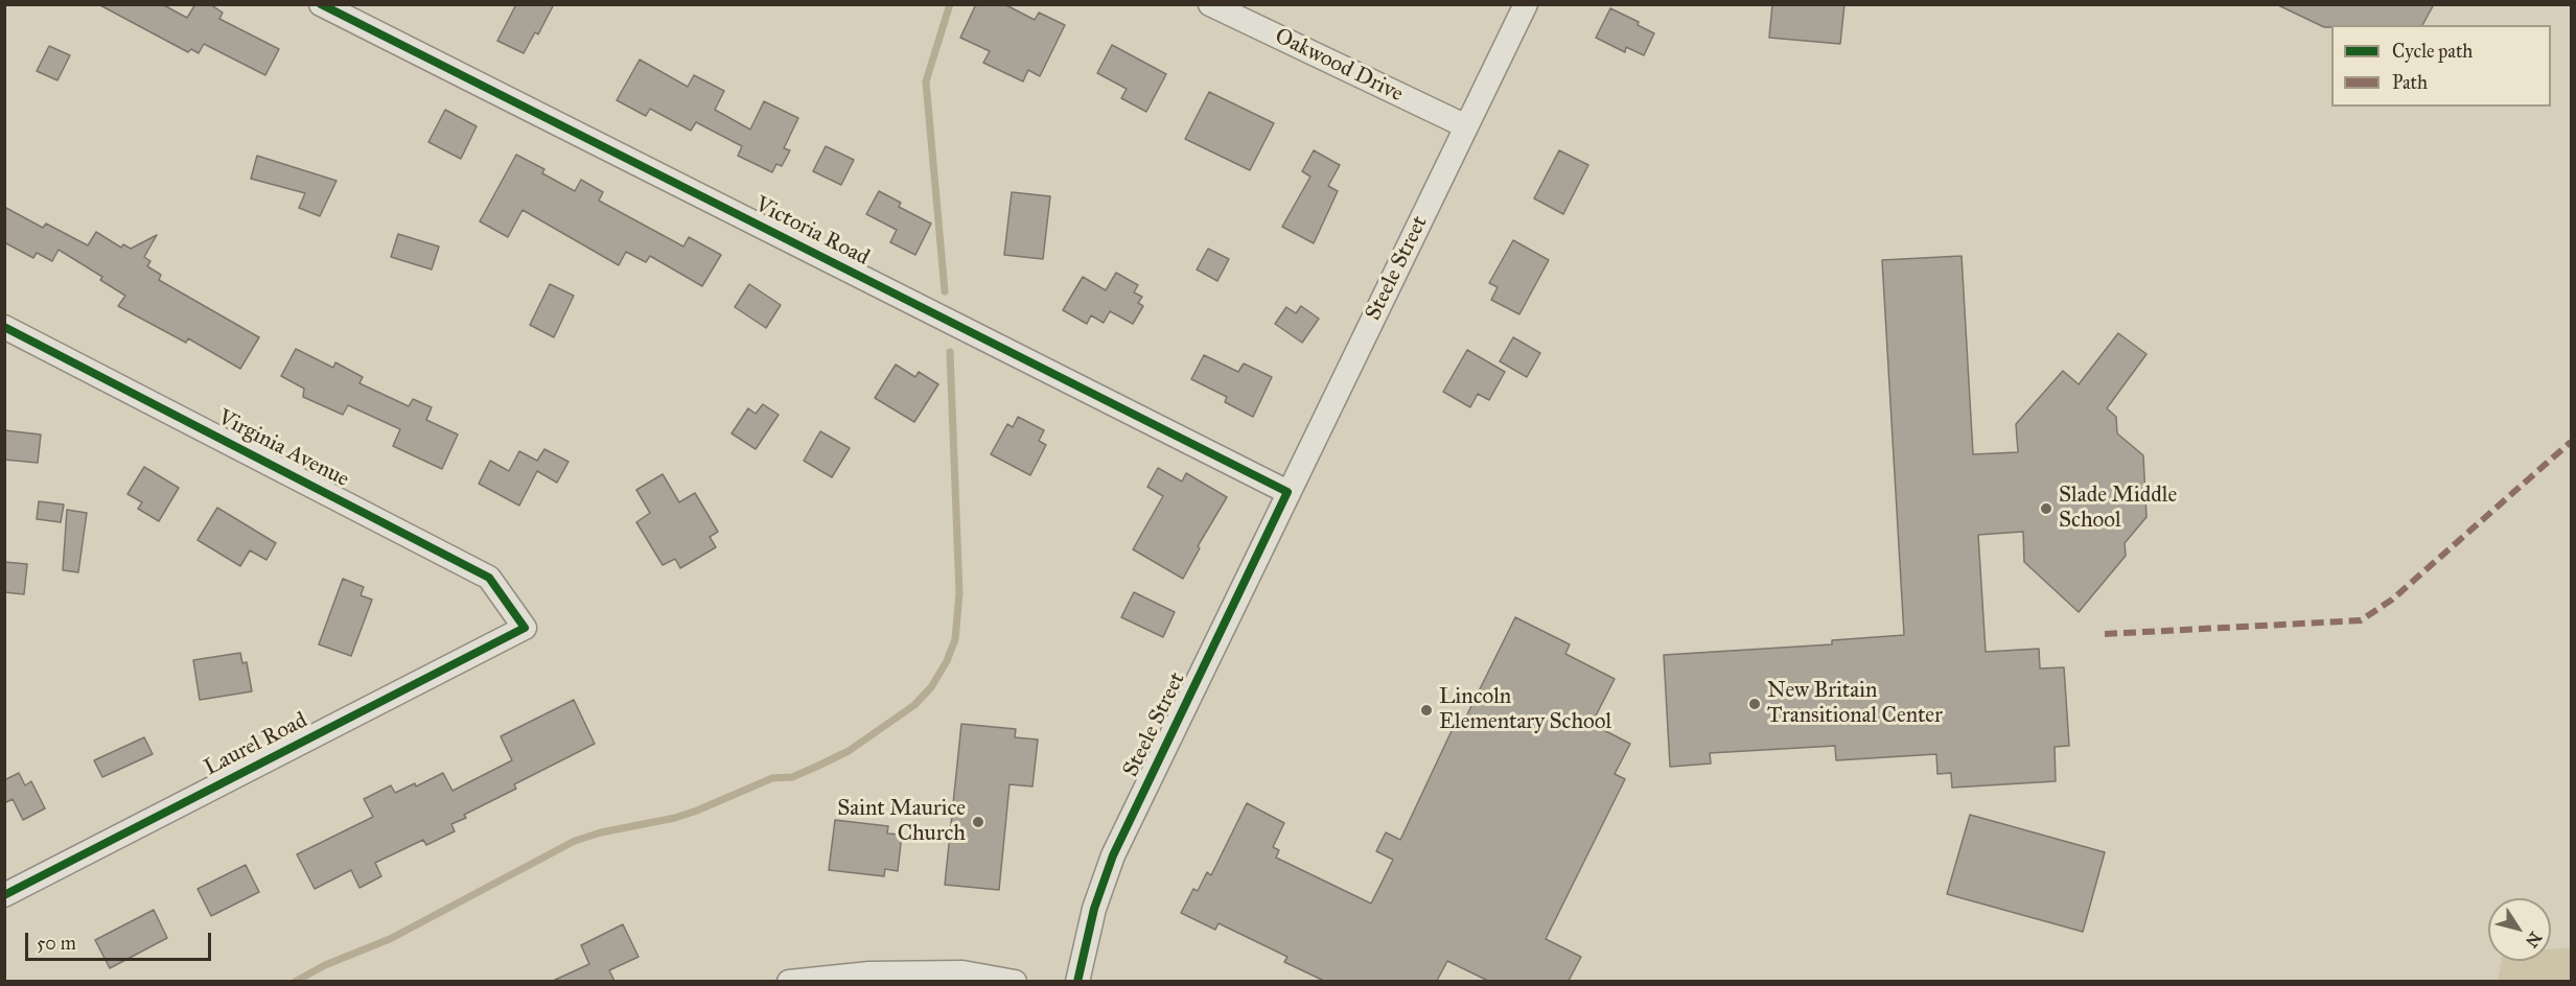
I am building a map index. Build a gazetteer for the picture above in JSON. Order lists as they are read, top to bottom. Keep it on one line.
{"streets":{"street":["Oakwood Drive","Victoria Road","Steele Street","Virginia Avenue","Laurel Road"]},"crossings":[["Oakwood Drive","Steele Street"],["Victoria Road","Steele Street"],["Virginia Avenue","Laurel Road"]],"places":["Slade Middle School","New Britain Transitional Center","Lincoln Elementary School","Saint Maurice Church"],"legend":["Cycle path","Path"],"scale_bar":"50 m","north":"bottom right"}
